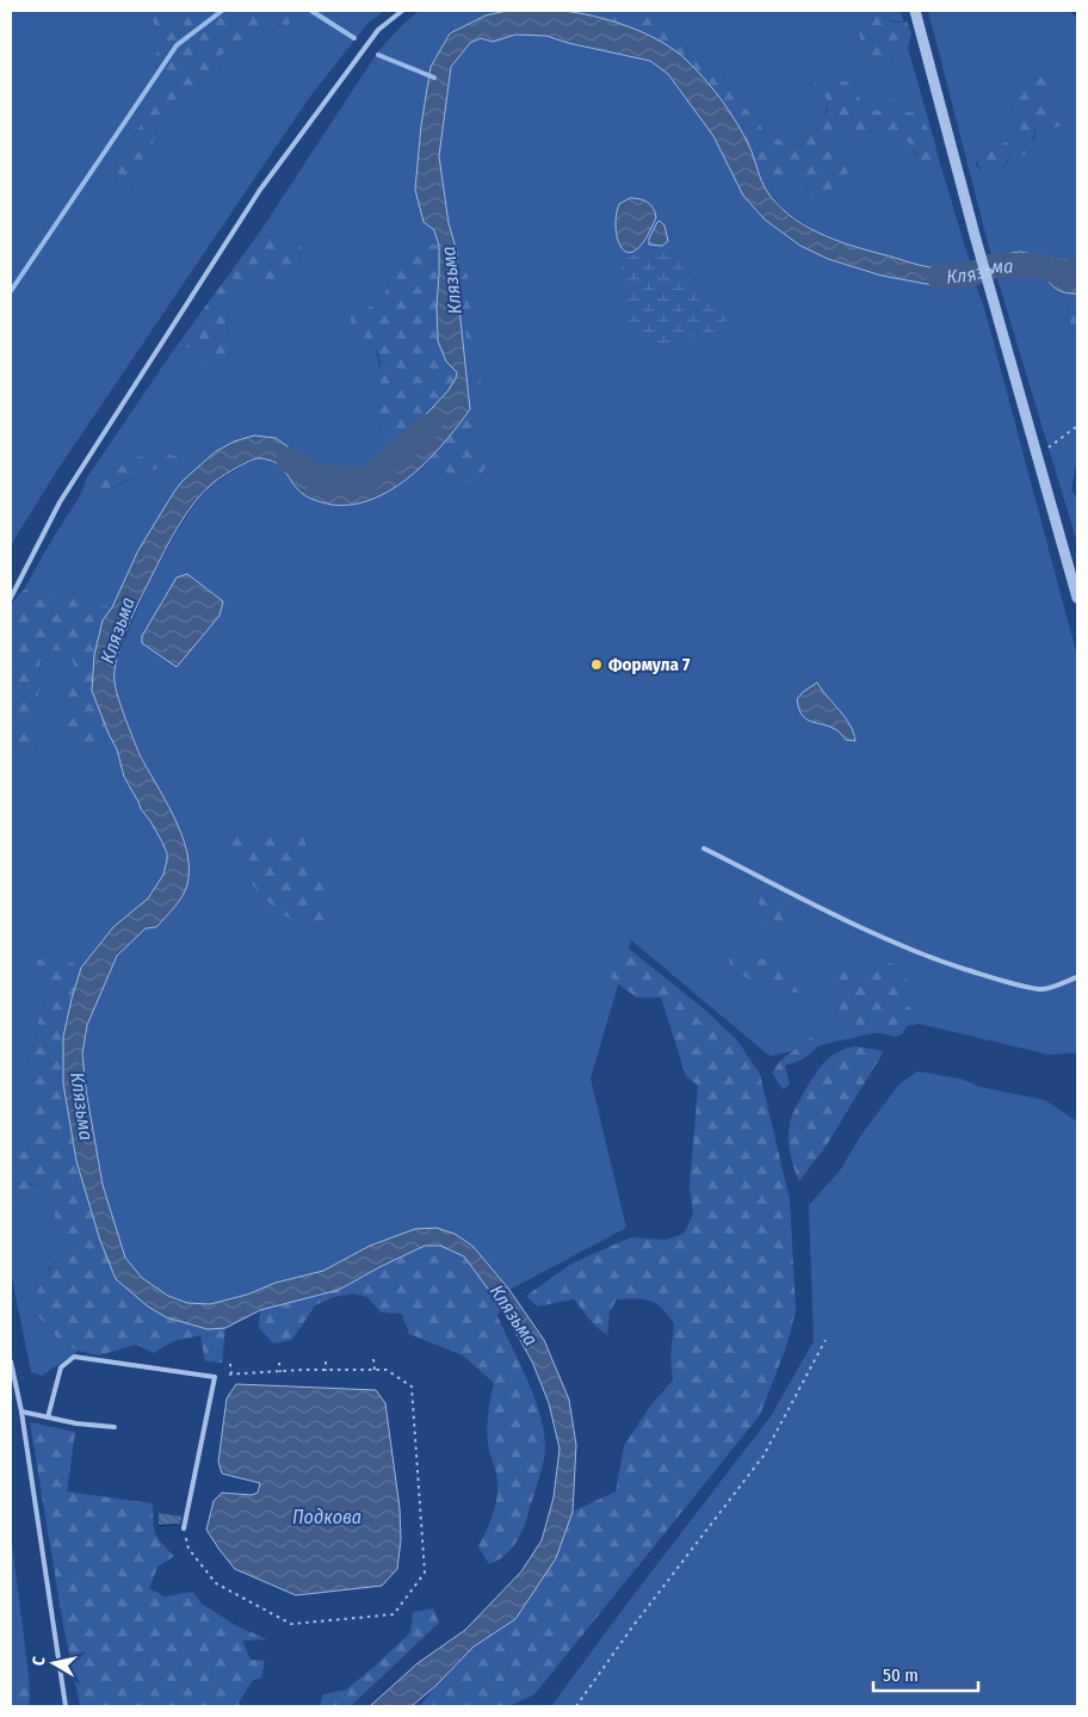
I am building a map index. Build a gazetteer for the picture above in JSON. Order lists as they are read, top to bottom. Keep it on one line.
{"water":["Клязьма","Подкова"],"places":["Формула 7"],"scale_bar":"50 m","north":"left"}
